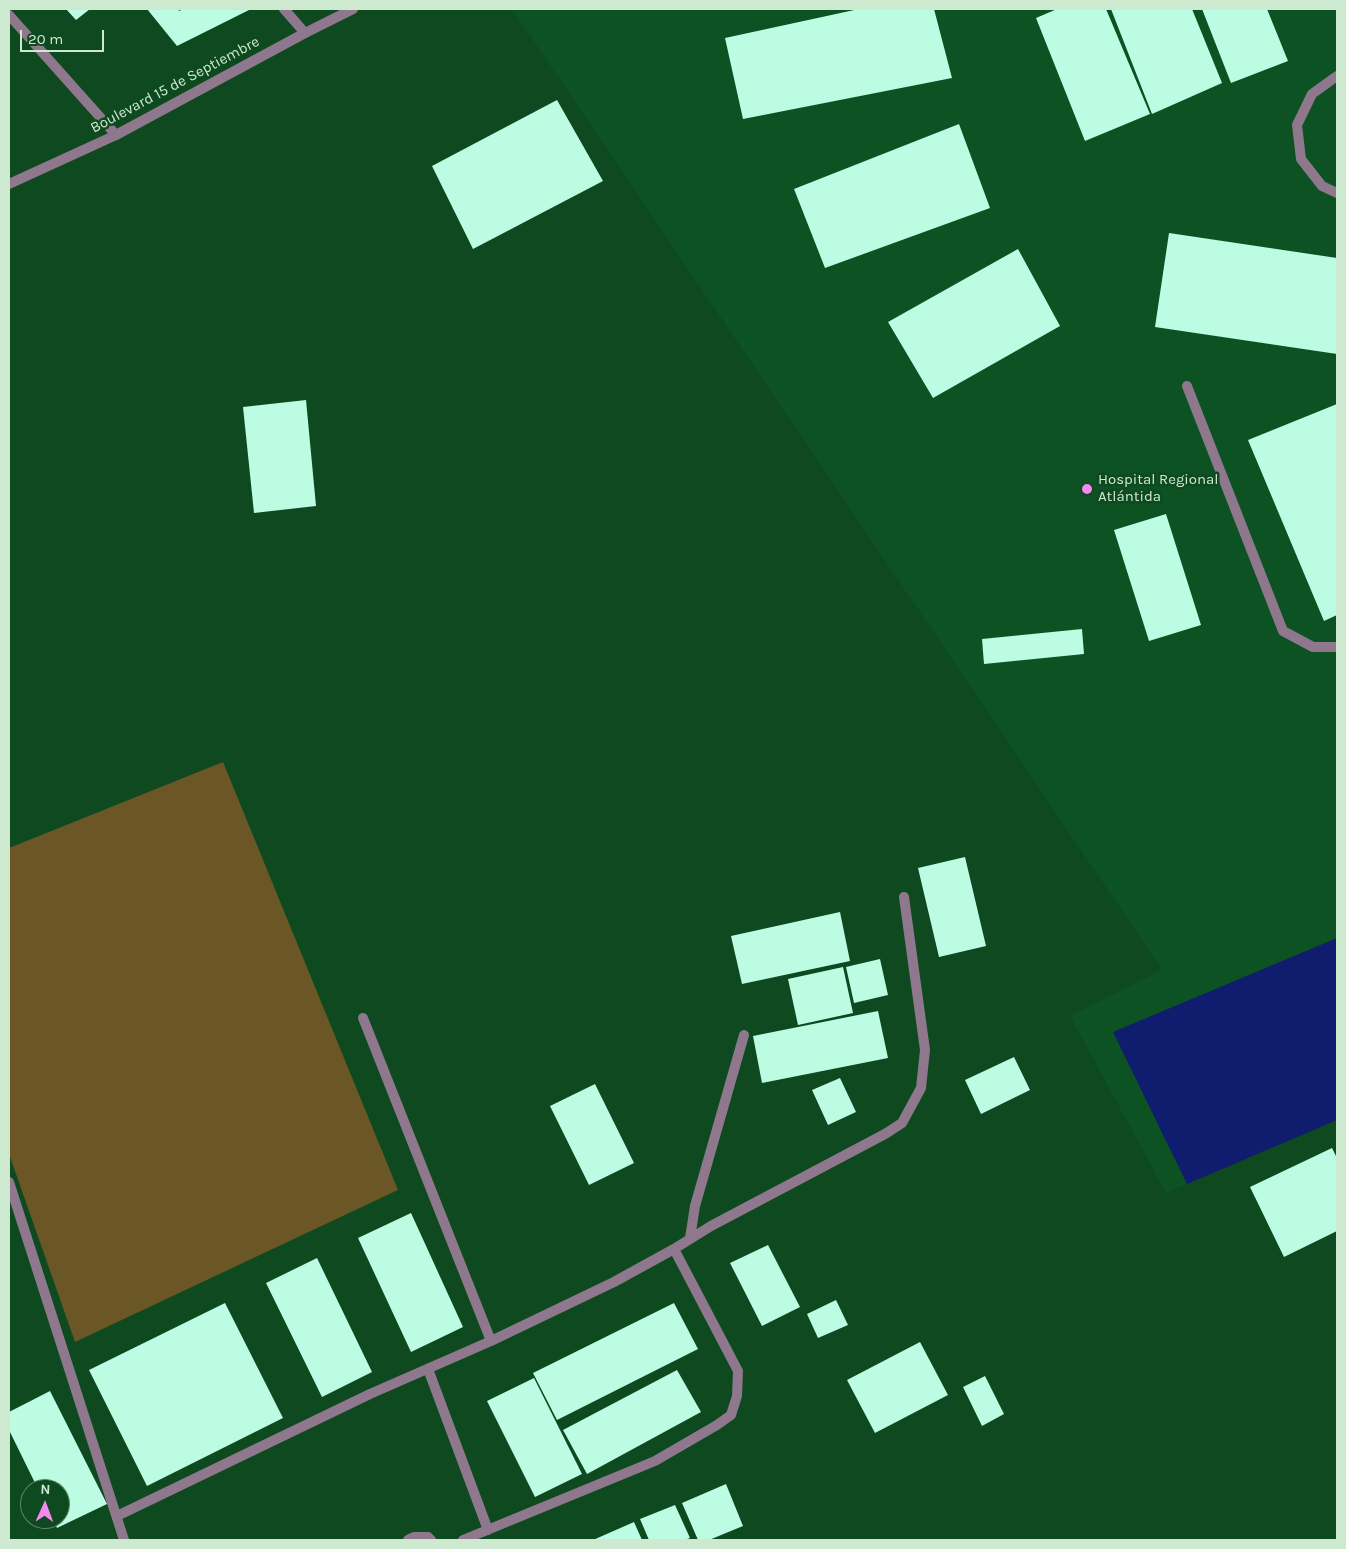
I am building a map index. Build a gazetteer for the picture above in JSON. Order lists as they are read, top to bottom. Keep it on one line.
{"streets":{"street":["Boulevard 15 de Septiembre"]},"places":["Hospital Regional Atlántida"],"scale_bar":"20 m","north":"top"}
